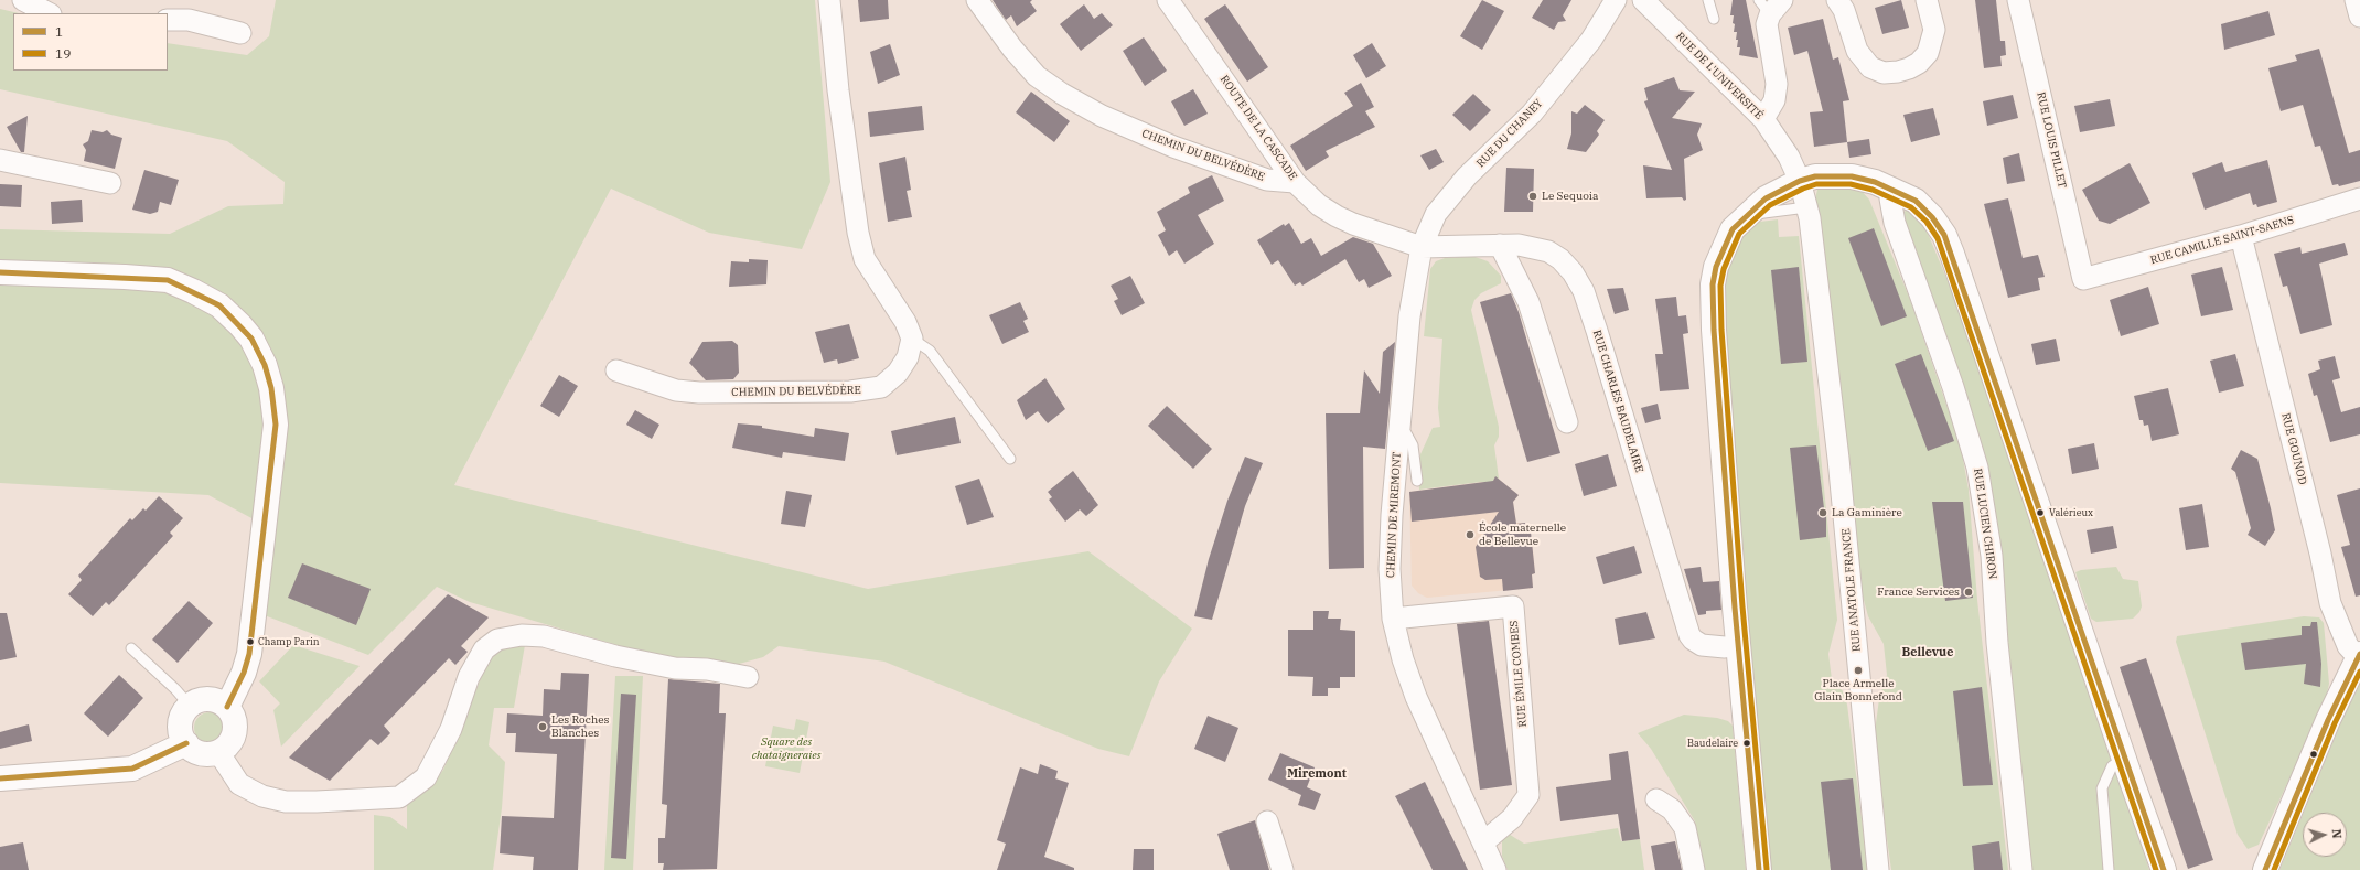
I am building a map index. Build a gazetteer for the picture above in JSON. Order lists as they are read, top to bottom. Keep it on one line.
{"streets":{"street":["RUE DE L'UNIVERSITÉ","ROUTE DE LA CASCADE","RUE DU CHANEY","RUE LOUIS PILLET","CHEMIN DU BELVÉDÈRE","RUE CAMILLE SAINT-SAENS","RUE CHARLES BAUDELAIRE","RUE GOUNOD","CHEMIN DE MIREMONT","RUE LUCIEN CHIRON","RUE ANATOLE FRANCE","RUE ÉMILE COMBES"]},"crossings":[["RUE DE L'UNIVERSITÉ","RUE ANATOLE FRANCE"],["ROUTE DE LA CASCADE","RUE DU CHANEY"],["ROUTE DE LA CASCADE","CHEMIN DU BELVÉDÈRE"],["ROUTE DE LA CASCADE","RUE CHARLES BAUDELAIRE"],["ROUTE DE LA CASCADE","CHEMIN DE MIREMONT"],["RUE DU CHANEY","RUE CHARLES BAUDELAIRE"],["RUE DU CHANEY","CHEMIN DE MIREMONT"],["RUE LOUIS PILLET","RUE CAMILLE SAINT-SAENS"],["RUE CAMILLE SAINT-SAENS","RUE GOUNOD"],["RUE CHARLES BAUDELAIRE","CHEMIN DE MIREMONT"],["CHEMIN DE MIREMONT","RUE ÉMILE COMBES"]],"districts":["Bellevue","Miremont"],"parks":["Square des chataigneraies"],"places":["Le Sequoia","La Gaminière","Valérieux","École maternelle de Bellevue","France Services","Champ Parin","Place Armelle Glain Bonnefond","Les Roches Blanches","Baudelaire"],"lines":["transit line 1","transit line 19"],"legend":["1","19"],"north":"right"}
